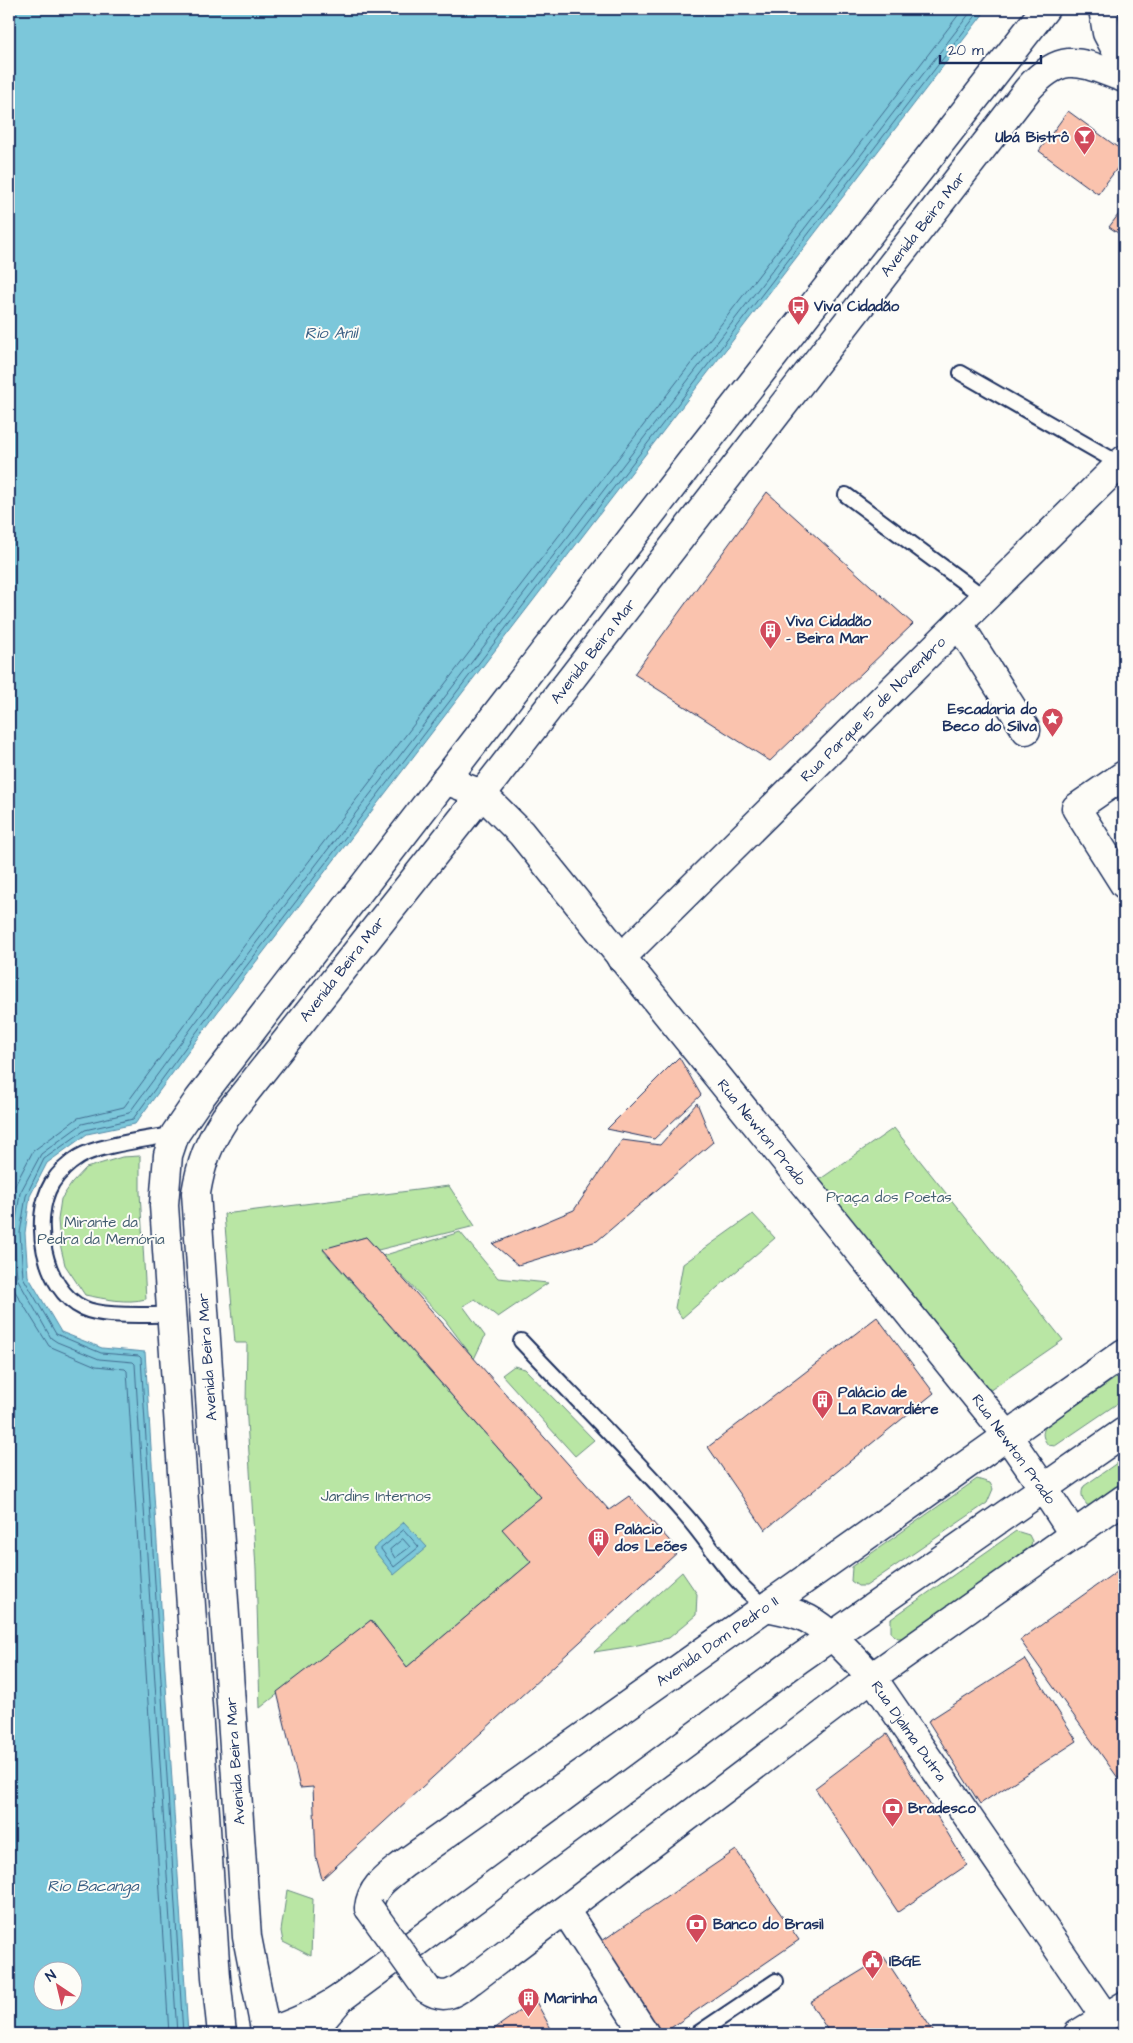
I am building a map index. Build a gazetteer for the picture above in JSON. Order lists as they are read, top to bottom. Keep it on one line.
{"streets":{"street":["Avenida Beira Mar","Rua Parque 15 de Novembro","Rua Newton Prado","Avenida Dom Pedro II","Rua Djalma Dutra"]},"crossings":[["Avenida Beira Mar","Rua Newton Prado"],["Rua Parque 15 de Novembro","Rua Newton Prado"],["Rua Newton Prado","Avenida Dom Pedro II"],["Avenida Dom Pedro II","Rua Djalma Dutra"]],"water":["Rio Anil","Rio Bacanga"],"parks":["Praça dos Poetas","Mirante da Pedra da Memória","Jardins Internos"],"places":{"bar":["Ubá Bistrô"],"bus stop":["Viva Cidadão"],"building":["Viva Cidadão - Beira Mar","Palácio de La Ravardiére","Palácio dos Leões","Marinha"],"place":["Escadaria do Beco do Silva"],"bank":["Bradesco","Banco do Brasil"],"public building":["IBGE"]},"scale_bar":"20 m","north":"top left"}
